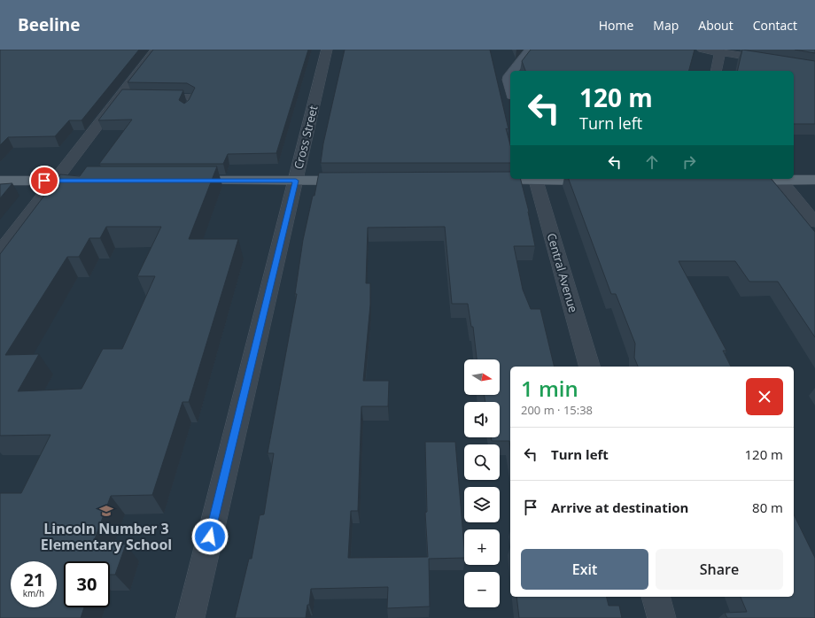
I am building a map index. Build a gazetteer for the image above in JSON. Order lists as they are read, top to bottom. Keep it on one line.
{"streets":{"street":["Cross Street","Central Avenue"]},"places":{"school or university":["Lincoln Number 3 Elementary School"]},"north":"right","page":{"header":"Beeline","nav":["Home","Map","About","Contact"],"turn":["120 m","Turn left"],"map_buttons":["+","−"],"heading":["1 min","200 m · 15:38"],"list":[{"name":"Turn left","value":"120 m"},{"name":"Arrive at destination","value":"80 m"}],"buttons":["Exit","Share"],"speed":"21 km/h","limit":"30"}}
